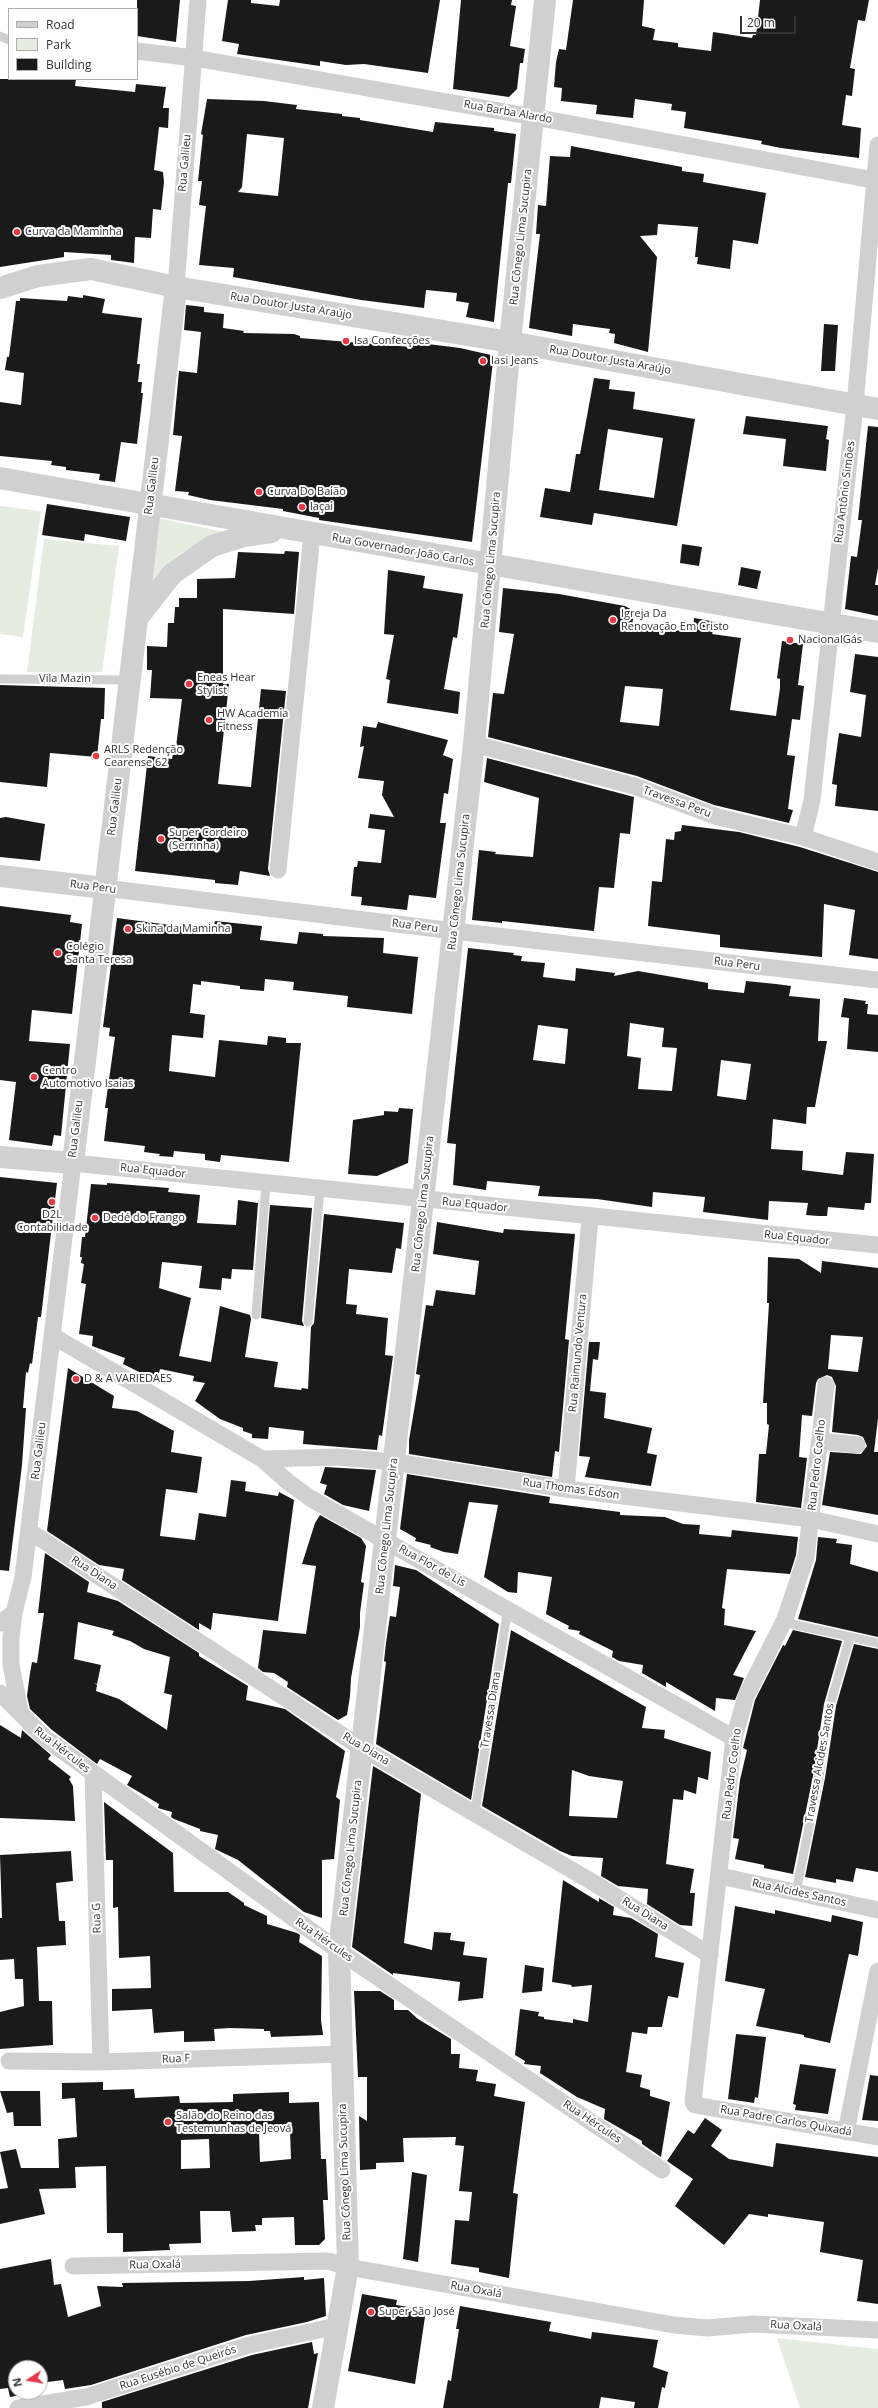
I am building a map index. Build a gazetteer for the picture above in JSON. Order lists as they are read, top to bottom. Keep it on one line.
{"streets":{"street":["Rua Barba Alardo","Rua Galileu","Rua Cônego Lima Sucupira","Rua Doutor Justa Araújo","Rua Antônio Simões","Rua Governador João Carlos","Travessa Peru","Rua Peru","Rua Equador","Rua Raimundo Ventura","Rua Pedro Coelho","Rua Thomas Edson","Rua Flor de Lis","Rua Diana","Rua Hércules","Rua Alcides Santos","Rua G","Rua F","Rua Padre Carlos Quixadá","Rua Oxalá","Rua Eusébio de Queirós"],"lane":["Vila Mazin","Travessa Diana","Travessa Alcides Santos"]},"crossings":[["Rua Barba Alardo","Rua Galileu"],["Rua Barba Alardo","Rua Cônego Lima Sucupira"],["Rua Barba Alardo","Rua Antônio Simões"],["Rua Galileu","Rua Doutor Justa Araújo"],["Rua Galileu","Rua Governador João Carlos"],["Rua Galileu","Vila Mazin"],["Rua Galileu","Rua Peru"],["Rua Galileu","Rua Equador"],["Rua Galileu","Rua Flor de Lis"],["Rua Galileu","Rua Diana"],["Rua Galileu","Rua Hércules"],["Rua Cônego Lima Sucupira","Rua Doutor Justa Araújo"],["Rua Cônego Lima Sucupira","Rua Governador João Carlos"],["Rua Cônego Lima Sucupira","Travessa Peru"],["Rua Cônego Lima Sucupira","Rua Peru"],["Rua Cônego Lima Sucupira","Rua Equador"],["Rua Cônego Lima Sucupira","Rua Thomas Edson"],["Rua Cônego Lima Sucupira","Rua Flor de Lis"],["Rua Cônego Lima Sucupira","Rua Diana"],["Rua Cônego Lima Sucupira","Rua Hércules"],["Rua Cônego Lima Sucupira","Rua F"],["Rua Cônego Lima Sucupira","Rua Oxalá"],["Rua Cônego Lima Sucupira","Rua Eusébio de Queirós"],["Rua Doutor Justa Araújo","Rua Antônio Simões"],["Rua Antônio Simões","Rua Governador João Carlos"],["Rua Antônio Simões","Travessa Peru"],["Rua Equador","Rua Raimundo Ventura"],["Rua Raimundo Ventura","Rua Thomas Edson"],["Rua Pedro Coelho","Rua Thomas Edson"],["Rua Pedro Coelho","Rua Flor de Lis"],["Rua Pedro Coelho","Rua Diana"],["Rua Pedro Coelho","Rua Alcides Santos"],["Rua Pedro Coelho","Rua Padre Carlos Quixadá"],["Rua Thomas Edson","Rua Flor de Lis"],["Rua Flor de Lis","Travessa Diana"],["Rua Diana","Travessa Diana"],["Rua Hércules","Rua G"],["Travessa Alcides Santos","Rua Alcides Santos"],["Rua G","Rua F"]],"places":["Curva da Maminha","Isa Confecções","Iasi Jeans","Curva Do Baião","laçai","Igreja Da Renovação Em Cristo","NacionalGás","Eneas Hear Stylist","HW Academia Fitness","ARLS Redenção Cearense 62","Super Cordeiro (Serrinha)","Skina da Maminha","Colégio Santa Teresa","Centro Automotivo Isaias","D2L Contabilidade","Dedé do Frango","D & A VARIEDAES","Salão do Reino das Testemunhas de Jeová","Super São José"],"legend":["Road","Park","Building"],"scale_bar":"20 m","north":"left"}
